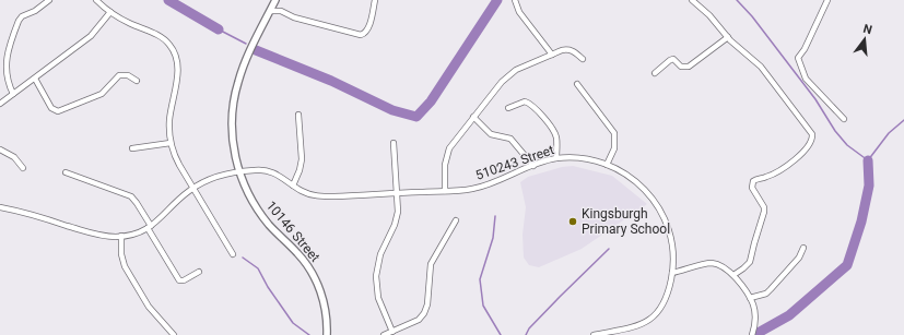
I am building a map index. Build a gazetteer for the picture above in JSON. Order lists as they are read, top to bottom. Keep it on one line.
{"streets":{"street":["510243 Street","10146 Street"]},"crossings":[["510243 Street","10146 Street"]],"places":["Kingsburgh Primary School"],"north":"top"}
